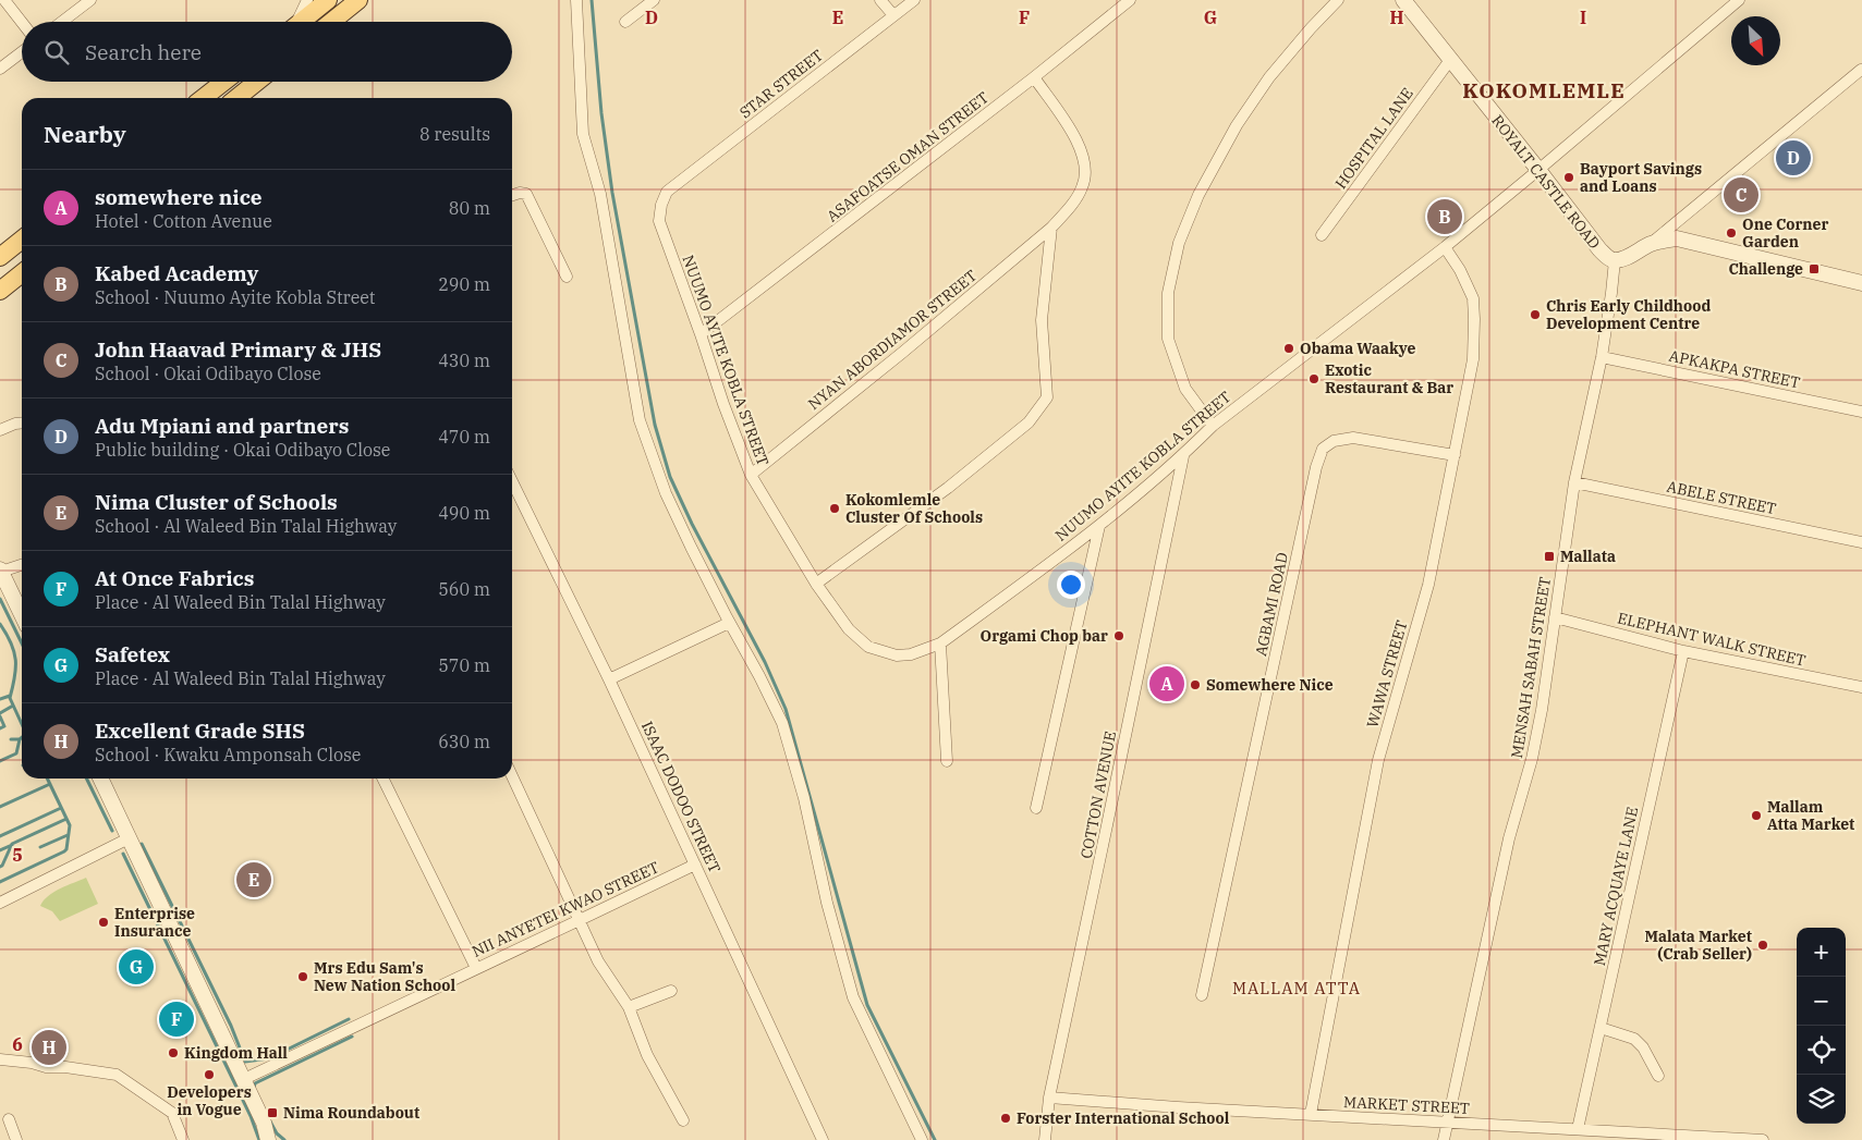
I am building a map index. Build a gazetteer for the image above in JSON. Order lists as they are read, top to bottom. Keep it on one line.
{"streets":{"street":["STAR STREET","HOSPITAL LANE","ASAFOATSE OMAN STREET","ROYALT CASTLE ROAD","NYAN ABORDIAMOR STREET","NUUMO AYITE KOBLA STREET","APKAKPA STREET","ABELE STREET","AGBAMI ROAD","ELEPHANT WALK STREET","MENSAH SABAH STREET","WAWA STREET","COTTON AVENUE","ISAAC DODOO STREET","MARY ACQUAYE LANE","NII ANYETEI KWAO STREET","MARKET STREET"]},"crossings":[["STAR STREET","NUUMO AYITE KOBLA STREET"],["HOSPITAL LANE","ROYALT CASTLE ROAD"],["ASAFOATSE OMAN STREET","NYAN ABORDIAMOR STREET"],["ASAFOATSE OMAN STREET","NUUMO AYITE KOBLA STREET"],["ROYALT CASTLE ROAD","NUUMO AYITE KOBLA STREET"],["ROYALT CASTLE ROAD","MENSAH SABAH STREET"],["NYAN ABORDIAMOR STREET","NUUMO AYITE KOBLA STREET"],["NUUMO AYITE KOBLA STREET","WAWA STREET"],["NUUMO AYITE KOBLA STREET","COTTON AVENUE"],["APKAKPA STREET","MENSAH SABAH STREET"],["ABELE STREET","MENSAH SABAH STREET"],["AGBAMI ROAD","WAWA STREET"],["ELEPHANT WALK STREET","MENSAH SABAH STREET"],["ELEPHANT WALK STREET","MARY ACQUAYE LANE"],["MENSAH SABAH STREET","MARKET STREET"],["WAWA STREET","MARKET STREET"],["COTTON AVENUE","MARKET STREET"],["ISAAC DODOO STREET","NII ANYETEI KWAO STREET"],["MARY ACQUAYE LANE","MARKET STREET"]],"districts":["KOKOMLEMLE","MALLAM ATTA"],"places":{"other":["Bayport Savings and Loans","One Corner Garden","Chris Early Childhood Development Centre","Obama Waakye","Exotic Restaurant & Bar","Kokomlemle Cluster Of Schools","Orgami Chop bar","Somewhere Nice","Mallam Atta Market","Enterprise Insurance","Malata Market (Crab Seller)","Mrs Edu Sam's New Nation School","Kingdom Hall","Developers in Vogue","Forster International School"],"transit":["Challenge","Mallata","Nima Roundabout"]},"north":"bottom right","page":{"search":"Search here","heading":["Nearby","8 results"],"pins":["D","C","B","A","E","G","F","H"],"list":[{"mark":"A","name":"somewhere nice","note":"Hotel · Cotton Avenue","value":"80 m"},{"mark":"B","name":"Kabed Academy","note":"School · Nuumo Ayite Kobla Street","value":"290 m"},{"mark":"C","name":"John Haavad Primary & JHS","note":"School · Okai Odibayo Close","value":"430 m"},{"mark":"D","name":"Adu Mpiani and partners","note":"Public building · Okai Odibayo Close","value":"470 m"},{"mark":"E","name":"Nima Cluster of Schools","note":"School · Al Waleed Bin Talal Highway","value":"490 m"},{"mark":"F","name":"At Once Fabrics","note":"Place · Al Waleed Bin Talal Highway","value":"560 m"},{"mark":"G","name":"Safetex","note":"Place · Al Waleed Bin Talal Highway","value":"570 m"},{"mark":"H","name":"Excellent Grade SHS","note":"School · Kwaku Amponsah Close","value":"630 m"}],"map_buttons":["+","−"]},"grid":{"columns":["D","E","F","G","H","I"],"rows":["5","6"]}}
